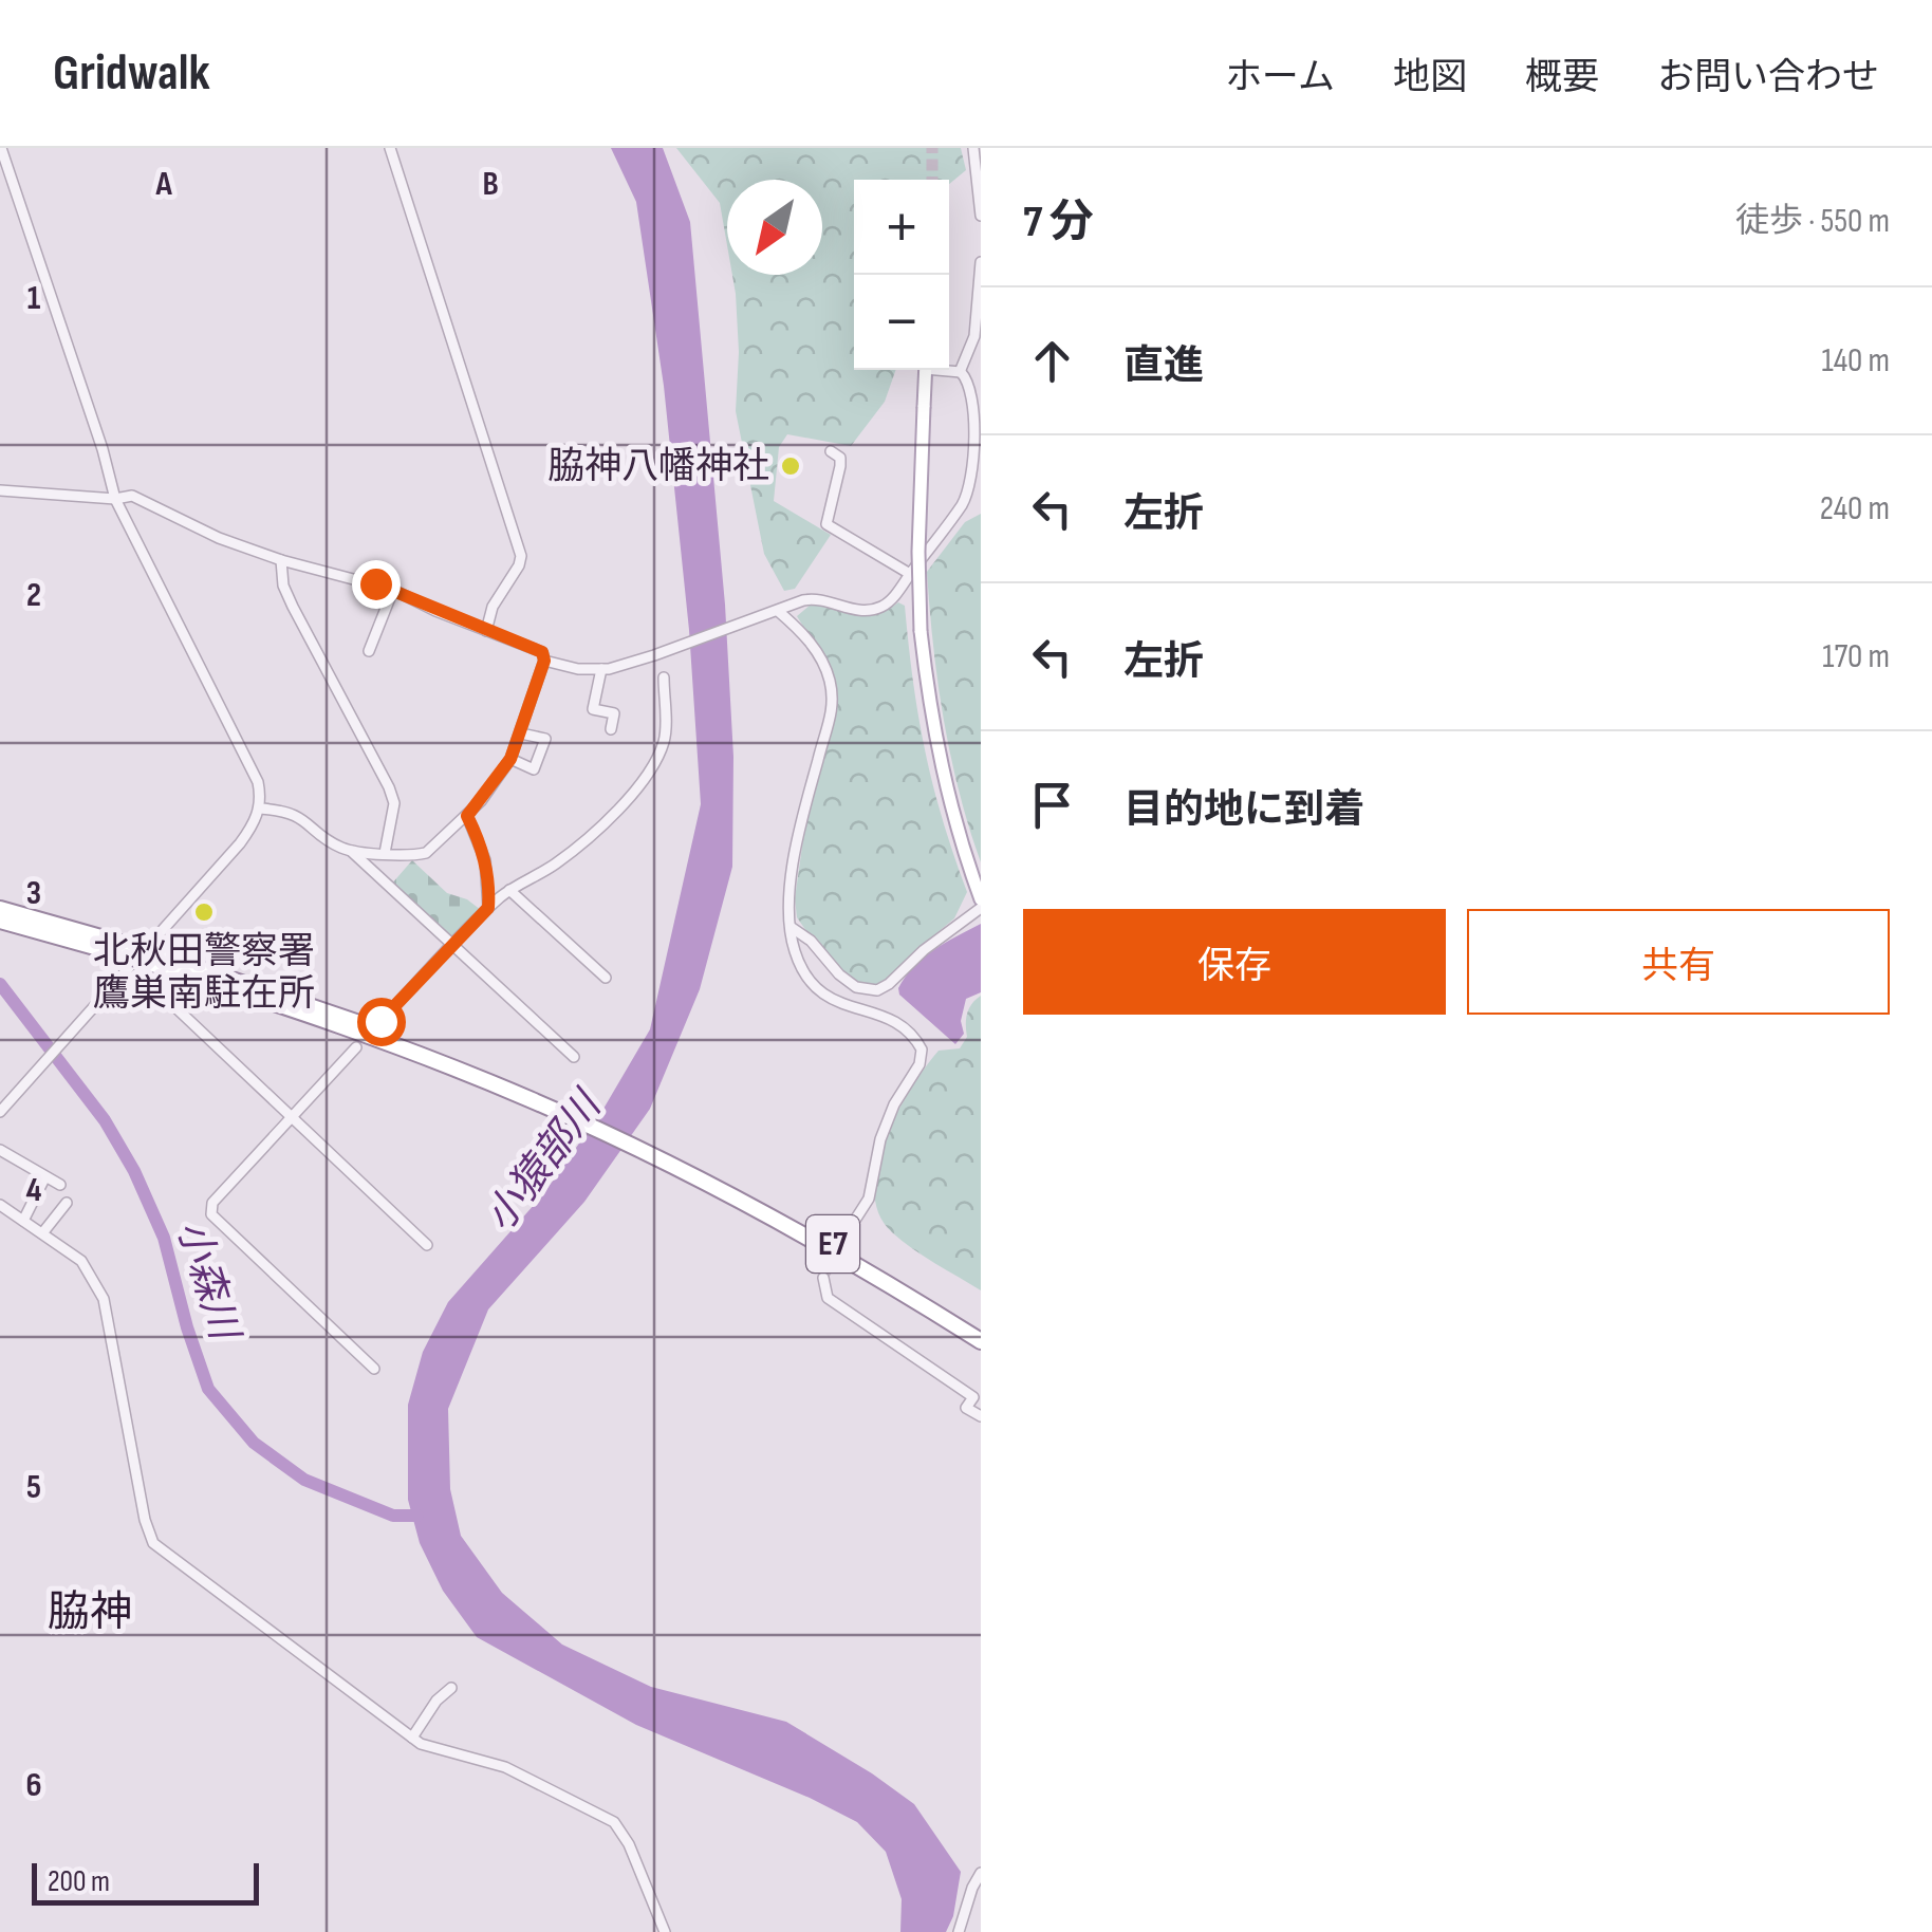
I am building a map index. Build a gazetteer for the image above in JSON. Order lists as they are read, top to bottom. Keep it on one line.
{"streets":{"highway":["E7"]},"districts":["脇神"],"water":["小猿部川","小森川"],"places":["脇神八幡神社","北秋田警察署 鷹巣南駐在所"],"scale_bar":"200 m","north":"bottom left","page":{"header":"Gridwalk","nav":["ホーム","地図","概要","お問い合わせ"],"heading":["7 分","徒歩 · 550 m"],"map_buttons":["+","−"],"list":[["直進","140 m"],["左折","240 m"],["左折","170 m"],"目的地に到着"],"buttons":["保存","共有"],"scale":"200 m"},"grid":{"columns":["A","B"],"rows":["1","2","3","4","5","6"]}}
